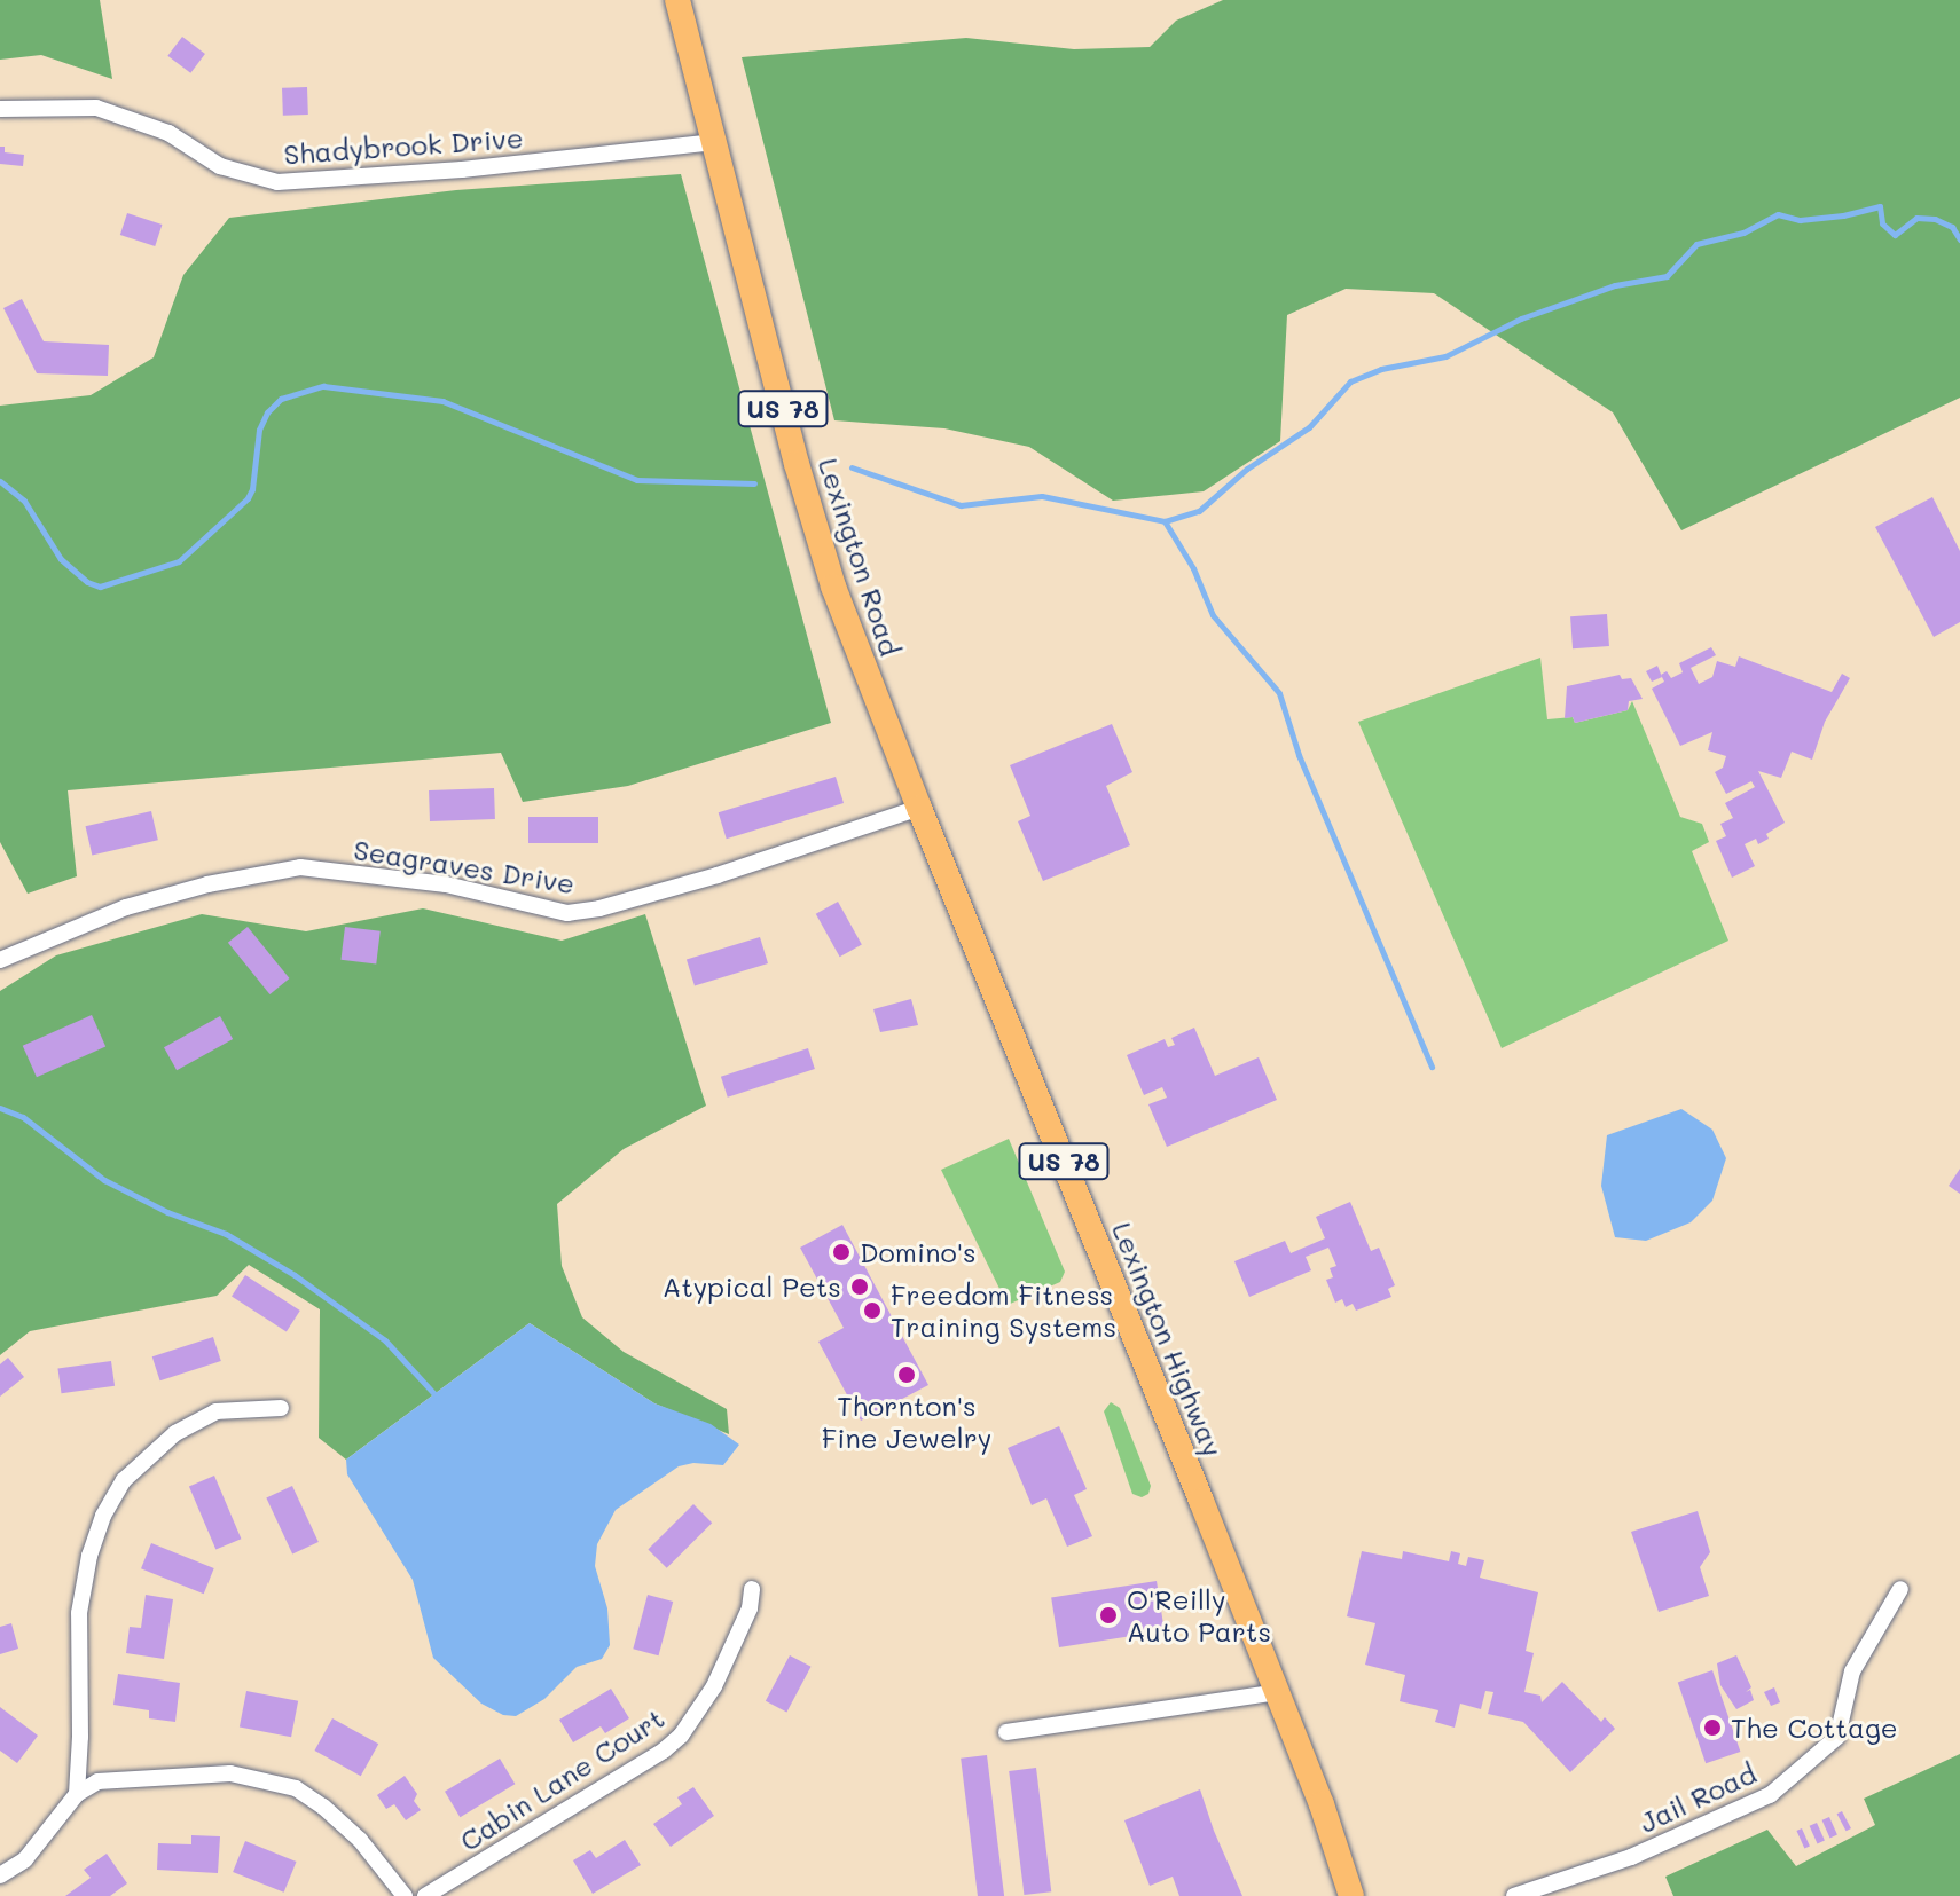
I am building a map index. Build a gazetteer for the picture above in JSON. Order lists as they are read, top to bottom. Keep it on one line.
{"streets":{"highway":["US 78","Lexington Road","Lexington Highway"],"street":["Shadybrook Drive","Seagraves Drive","Cabin Lane Court","Jail Road"]},"crossings":[["Shadybrook Drive","Lexington Road"],["Lexington Road","Seagraves Drive"],["Lexington Road","Lexington Highway"],["Seagraves Drive","Lexington Highway"]],"places":["Domino's","Atypical Pets","Freedom Fitness Training Systems","Thornton's Fine Jewelry","O'Reilly Auto Parts","The Cottage"]}
